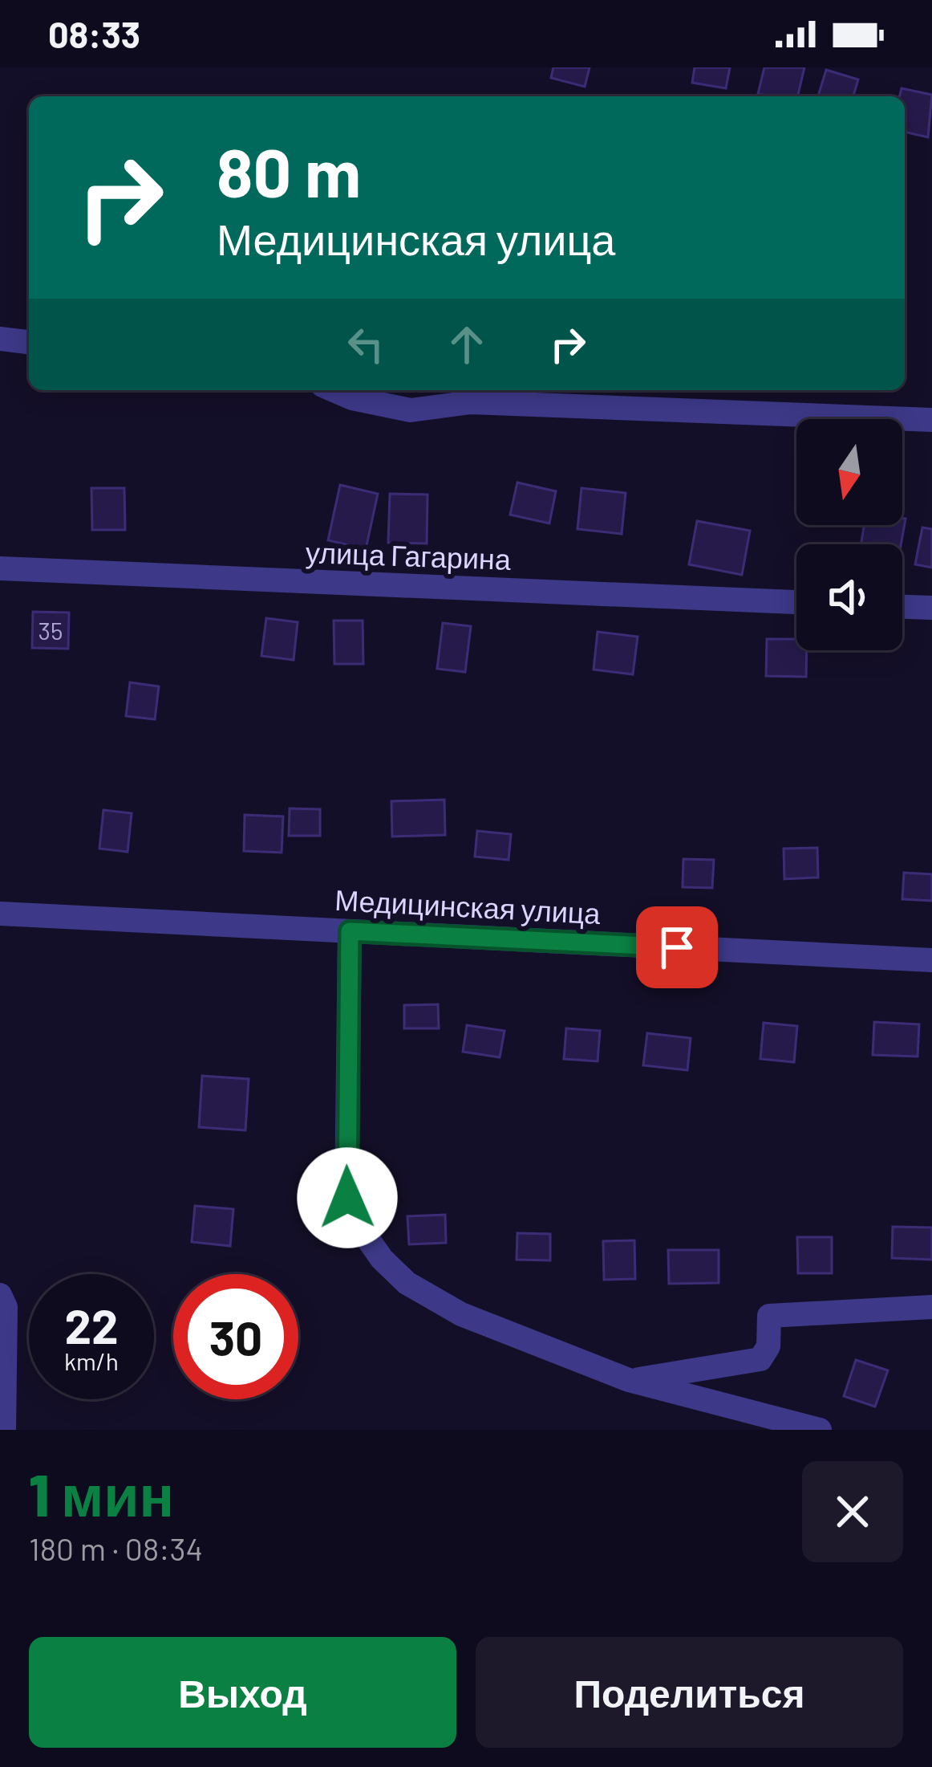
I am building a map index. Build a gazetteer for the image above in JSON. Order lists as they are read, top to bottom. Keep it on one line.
{"streets":{"street":["улица Гагарина","Медицинская улица"]},"house_numbers":["35"],"north":"bottom","page":{"status":"08:33","turn":["80 m","Медицинская улица"],"speed":"22 km/h","limit":"30","heading":["1 мин","180 m · 08:34"],"buttons":["Выход","Поделиться"]}}
